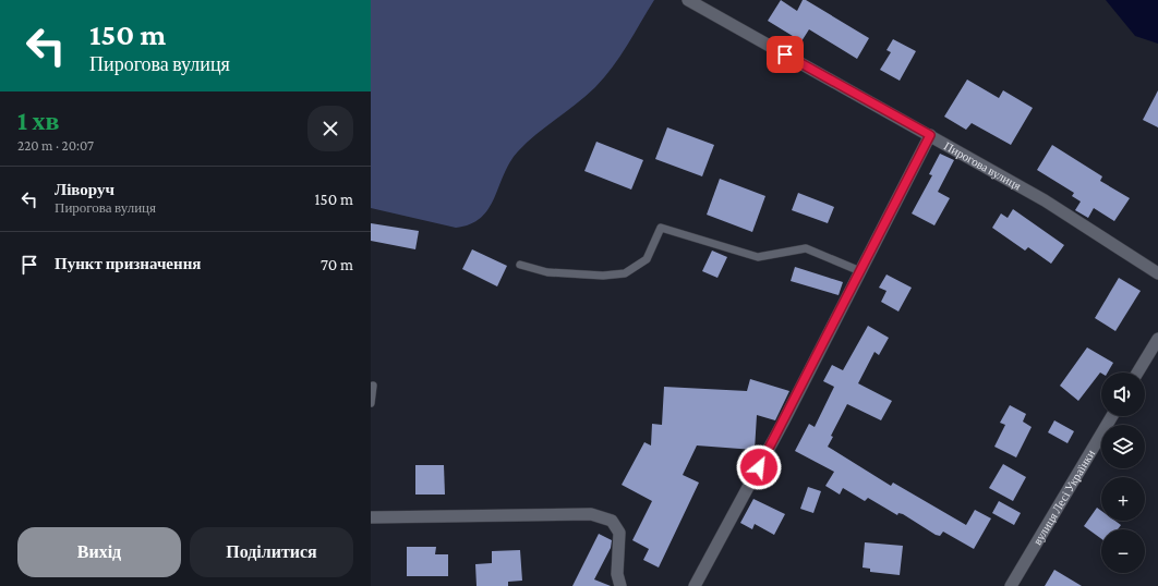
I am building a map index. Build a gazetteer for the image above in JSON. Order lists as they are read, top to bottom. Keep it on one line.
{"streets":{"street":["Пирогова вулиця","вулиця Лесі Українки"]},"page":{"turn":["150 m","Пирогова вулиця"],"heading":["1 хв","220 m · 20:07"],"list":[{"name":"Ліворуч","note":"Пирогова вулиця","value":"150 m"},{"name":"Пункт призначення","value":"70 m"}],"map_buttons":["+","−"],"buttons":["Вихід","Поділитися"]}}
